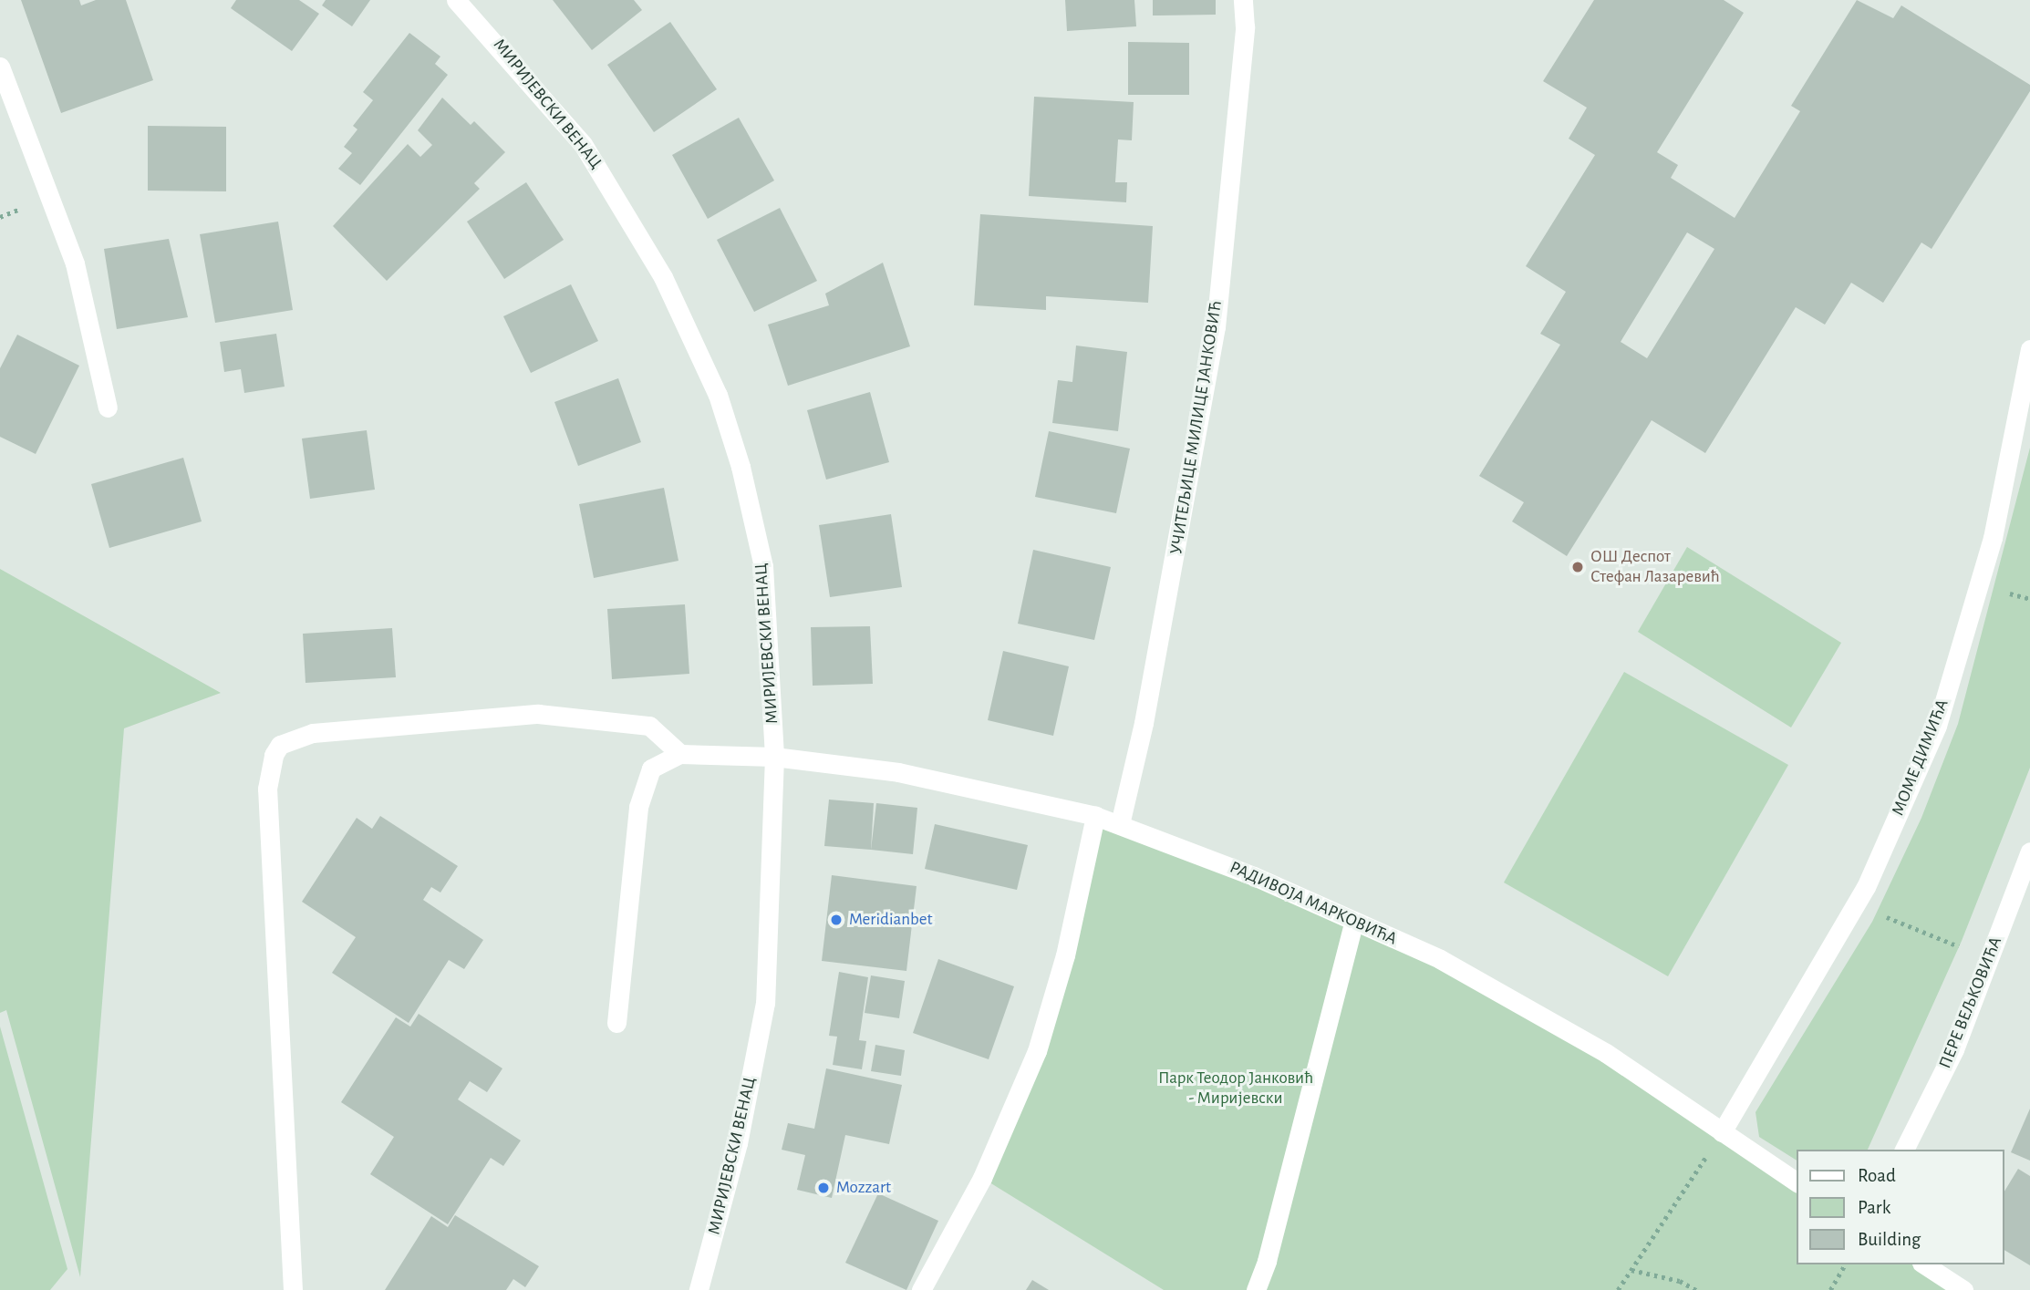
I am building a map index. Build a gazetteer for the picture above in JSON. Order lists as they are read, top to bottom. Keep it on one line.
{"streets":{"street":["МИРИЈЕВСКИ ВЕНАЦ","УЧИТЕЉИЦЕ МИЛИЦЕ ЈАНКОВИЋ","МОМЕ ДИМИЋА","РАДИВОЈА МАРКОВИЋА","ПЕРЕ ВЕЉКОВИЋА"]},"crossings":[["МИРИЈЕВСКИ ВЕНАЦ","РАДИВОЈА МАРКОВИЋА"],["УЧИТЕЉИЦЕ МИЛИЦЕ ЈАНКОВИЋ","РАДИВОЈА МАРКОВИЋА"],["МОМЕ ДИМИЋА","РАДИВОЈА МАРКОВИЋА"]],"parks":["Парк Теодор Јанковић - Миријевски"],"places":["ОШ Деспот Стефан Лазаревић","Meridianbet","Mozzart"],"legend":["Road","Park","Building"]}
